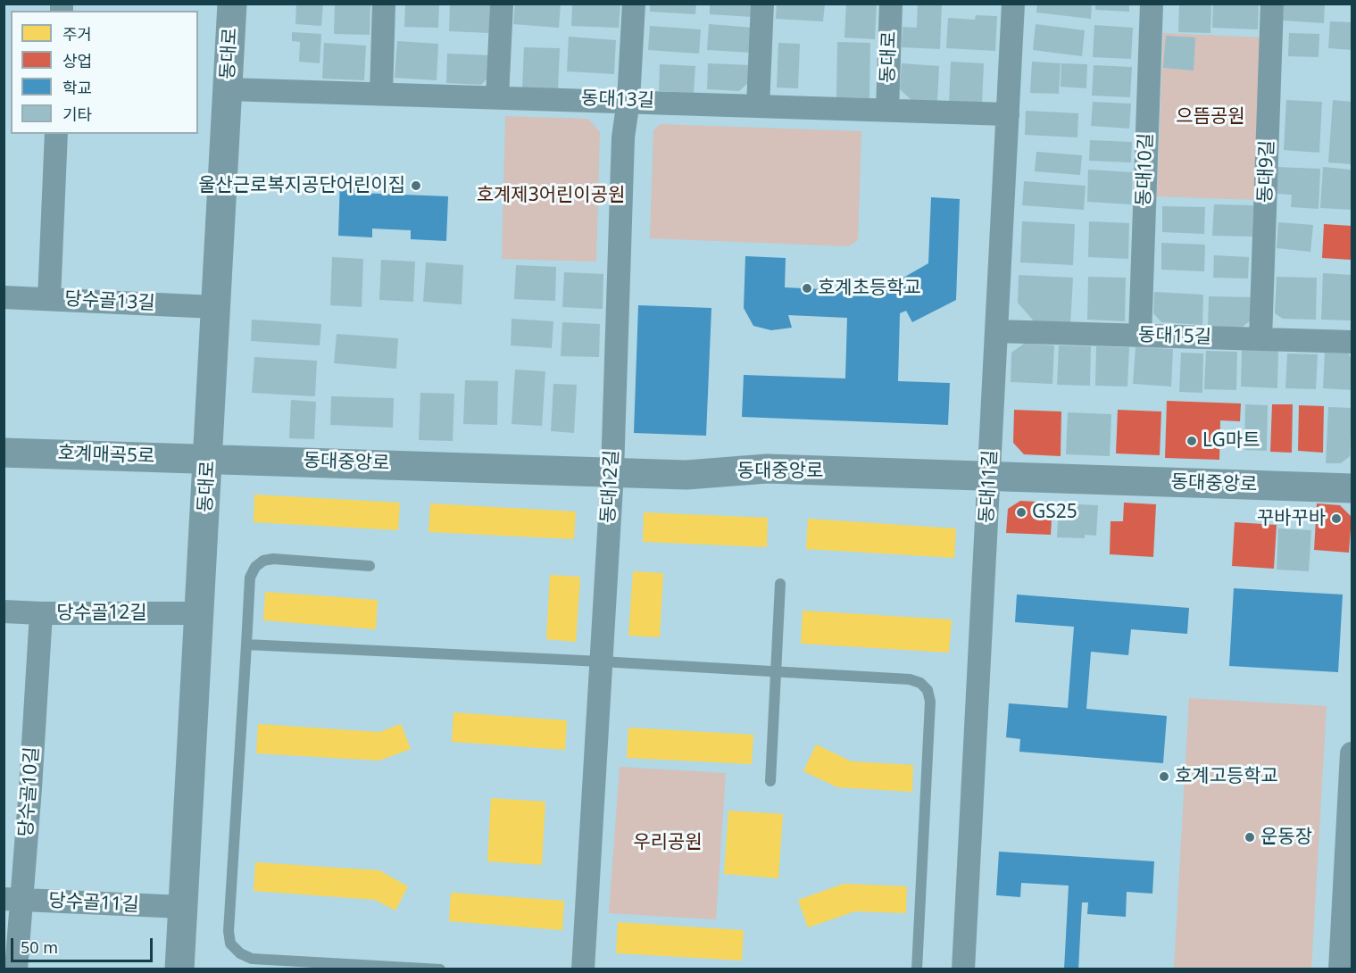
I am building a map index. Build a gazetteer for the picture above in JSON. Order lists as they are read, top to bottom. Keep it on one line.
{"streets":{"street":["동대로","동대13길","동대10길","동대9길","당수골13길","동대15길","호계매곡5로","동대중앙로","동대12길","동대11길","당수골12길","당수골10길","당수골11길"]},"crossings":[["동대로","동대13길"],["동대로","당수골13길"],["동대로","호계매곡5로"],["동대로","동대중앙로"],["동대로","당수골12길"],["동대로","당수골11길"],["동대13길","동대12길"],["동대13길","동대11길"],["동대10길","동대15길"],["동대9길","동대15길"],["동대15길","동대11길"],["호계매곡5로","동대중앙로"],["동대중앙로","동대12길"],["동대중앙로","동대11길"],["당수골12길","당수골10길"],["당수골10길","당수골11길"]],"parks":["으뜸공원","호계제3어린이공원","우리공원"],"places":["울산근로복지공단어린이집","호계초등학교","LG마트","GS25","꾸바꾸바","호계고등학교","운동장"],"legend":["주거","상업","학교","기타"],"scale_bar":"50 m"}
